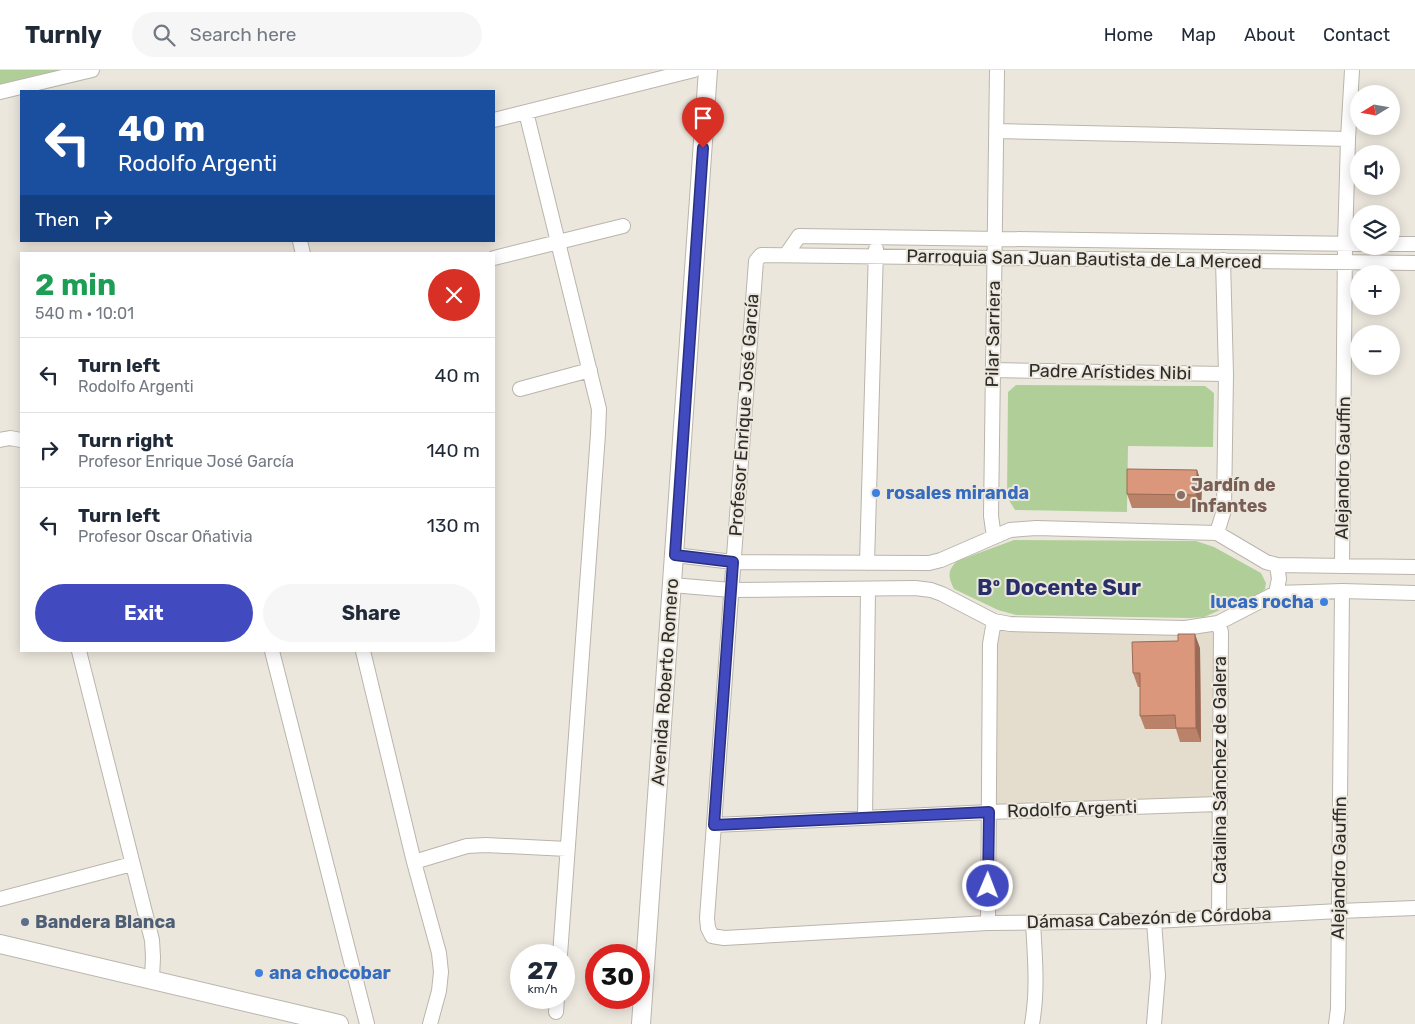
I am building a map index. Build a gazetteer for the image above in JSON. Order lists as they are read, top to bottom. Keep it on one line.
{"streets":{"main road":["Avenida Roberto Romero"],"street":["Parroquia San Juan Bautista de La Merced","Pilar Sarriera","Padre Arístides Nibi","Profesor Enrique José García","Alejandro Gauffin","Catalina Sánchez de Galera","Rodolfo Argenti","Dámasa Cabezón de Córdoba"]},"crossings":[["Parroquia San Juan Bautista de La Merced","Pilar Sarriera"],["Parroquia San Juan Bautista de La Merced","Profesor Enrique José García"],["Parroquia San Juan Bautista de La Merced","Alejandro Gauffin"],["Pilar Sarriera","Padre Arístides Nibi"],["Profesor Enrique José García","Rodolfo Argenti"],["Profesor Enrique José García","Dámasa Cabezón de Córdoba"],["Alejandro Gauffin","Dámasa Cabezón de Córdoba"],["Catalina Sánchez de Galera","Rodolfo Argenti"],["Catalina Sánchez de Galera","Dámasa Cabezón de Córdoba"]],"districts":["Bº Docente Sur"],"places":["rosales miranda","Jardín de Infantes","lucas rocha","Bandera Blanca","ana chocobar"],"north":"left","page":{"header":"Turnly","search":"Search here","nav":["Home","Map","About","Contact"],"map_buttons":["+","−"],"turn":["40 m","Rodolfo Argenti"],"then":"Then","heading":["2 min","540 m · 10:01"],"list":[{"name":"Turn left","note":"Rodolfo Argenti","value":"40 m"},{"name":"Turn right","note":"Profesor Enrique José García","value":"140 m"},{"name":"Turn left","note":"Profesor Oscar Oñativia","value":"130 m"}],"buttons":["Exit","Share"],"speed":"27 km/h","limit":"30"}}
